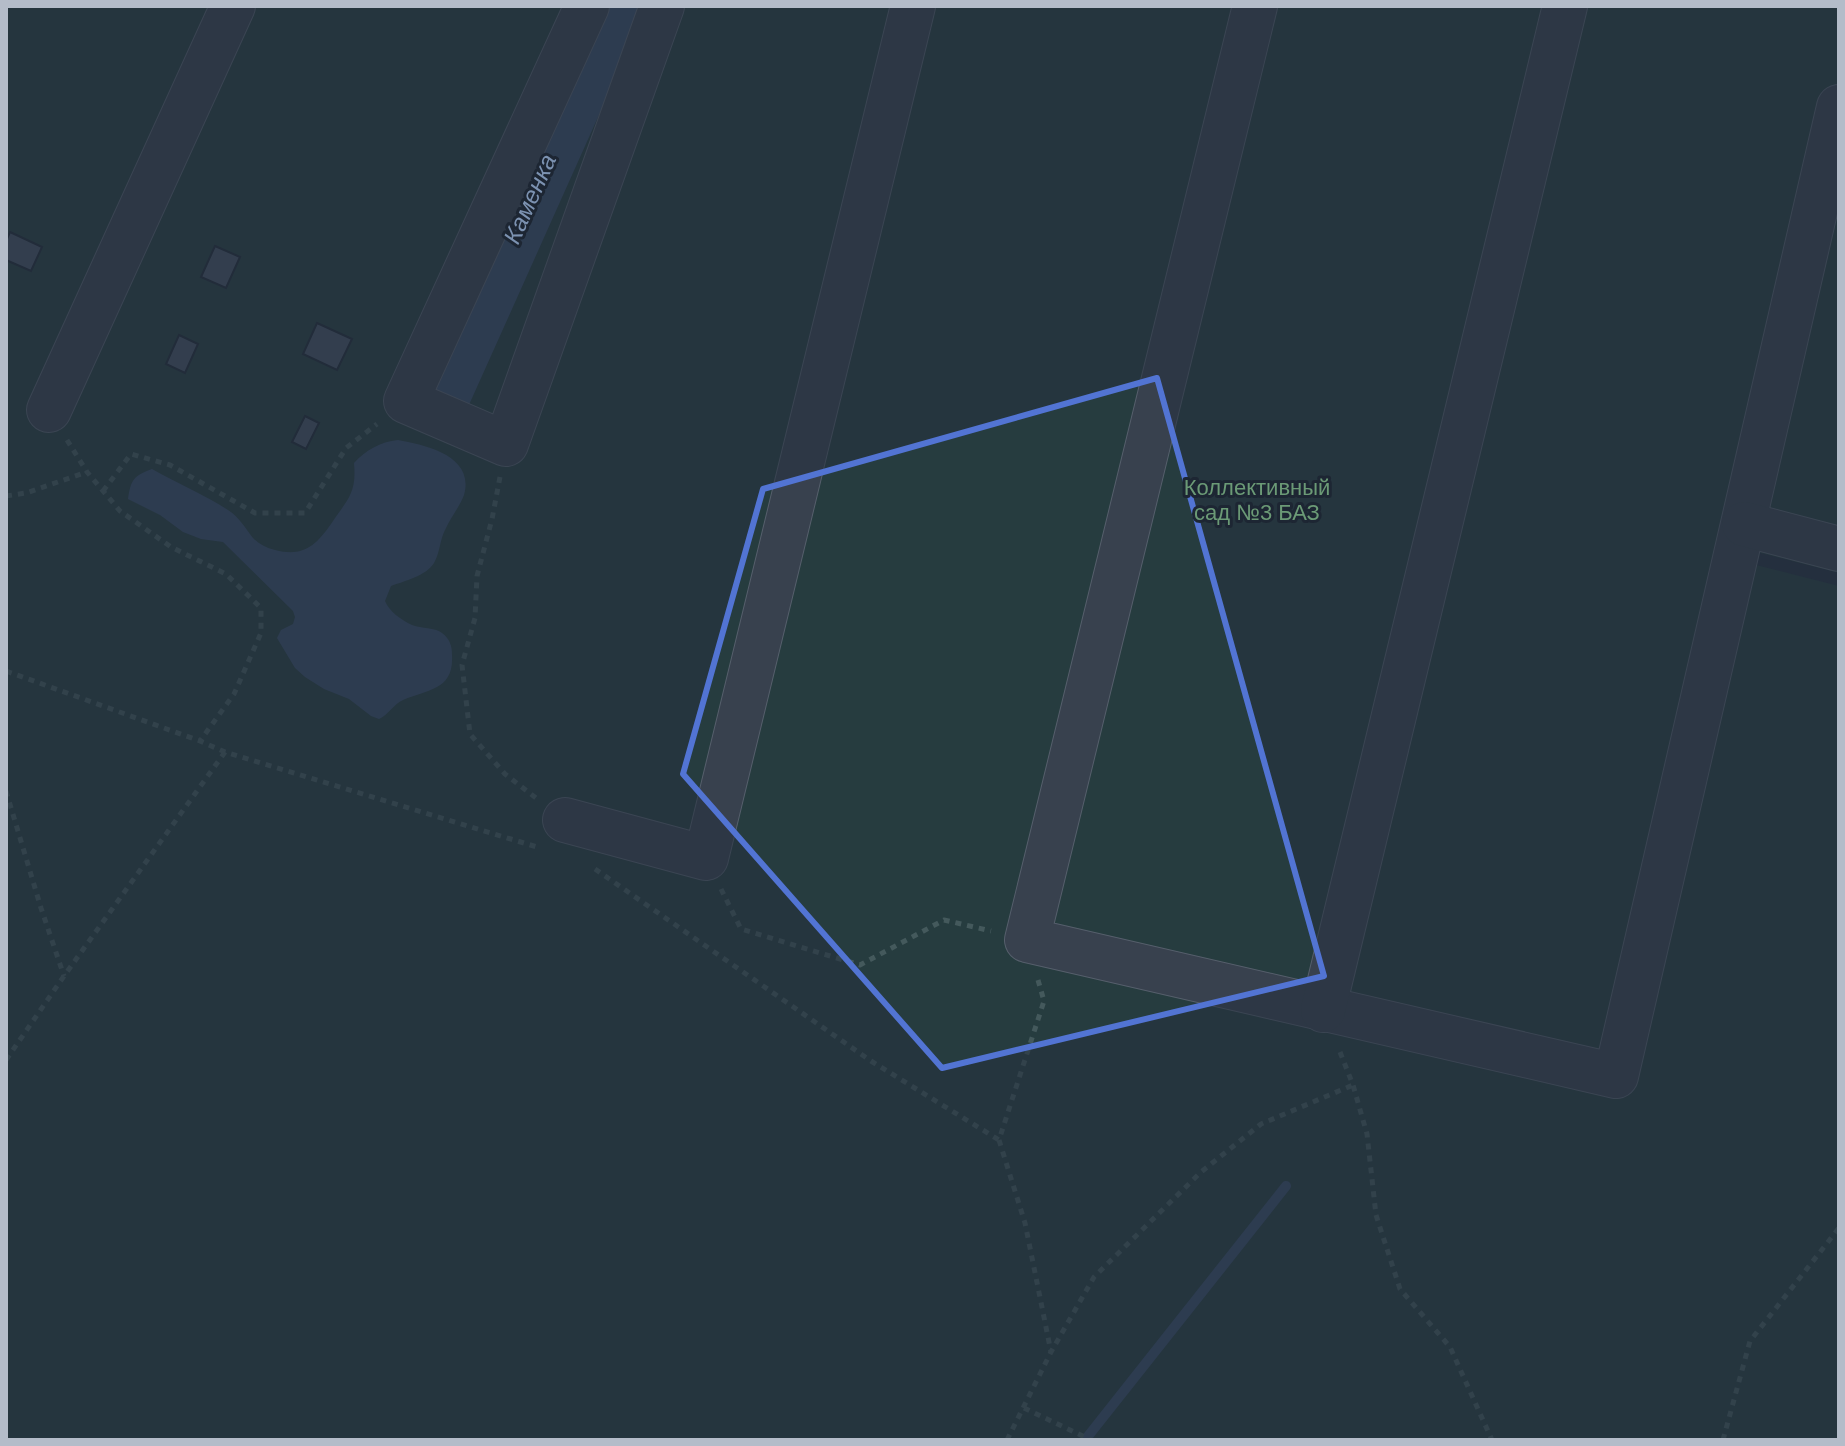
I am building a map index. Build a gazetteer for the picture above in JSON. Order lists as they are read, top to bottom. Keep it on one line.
{"water":["Каменка"],"parks":["Коллективный сад №3 БАЗ"]}
